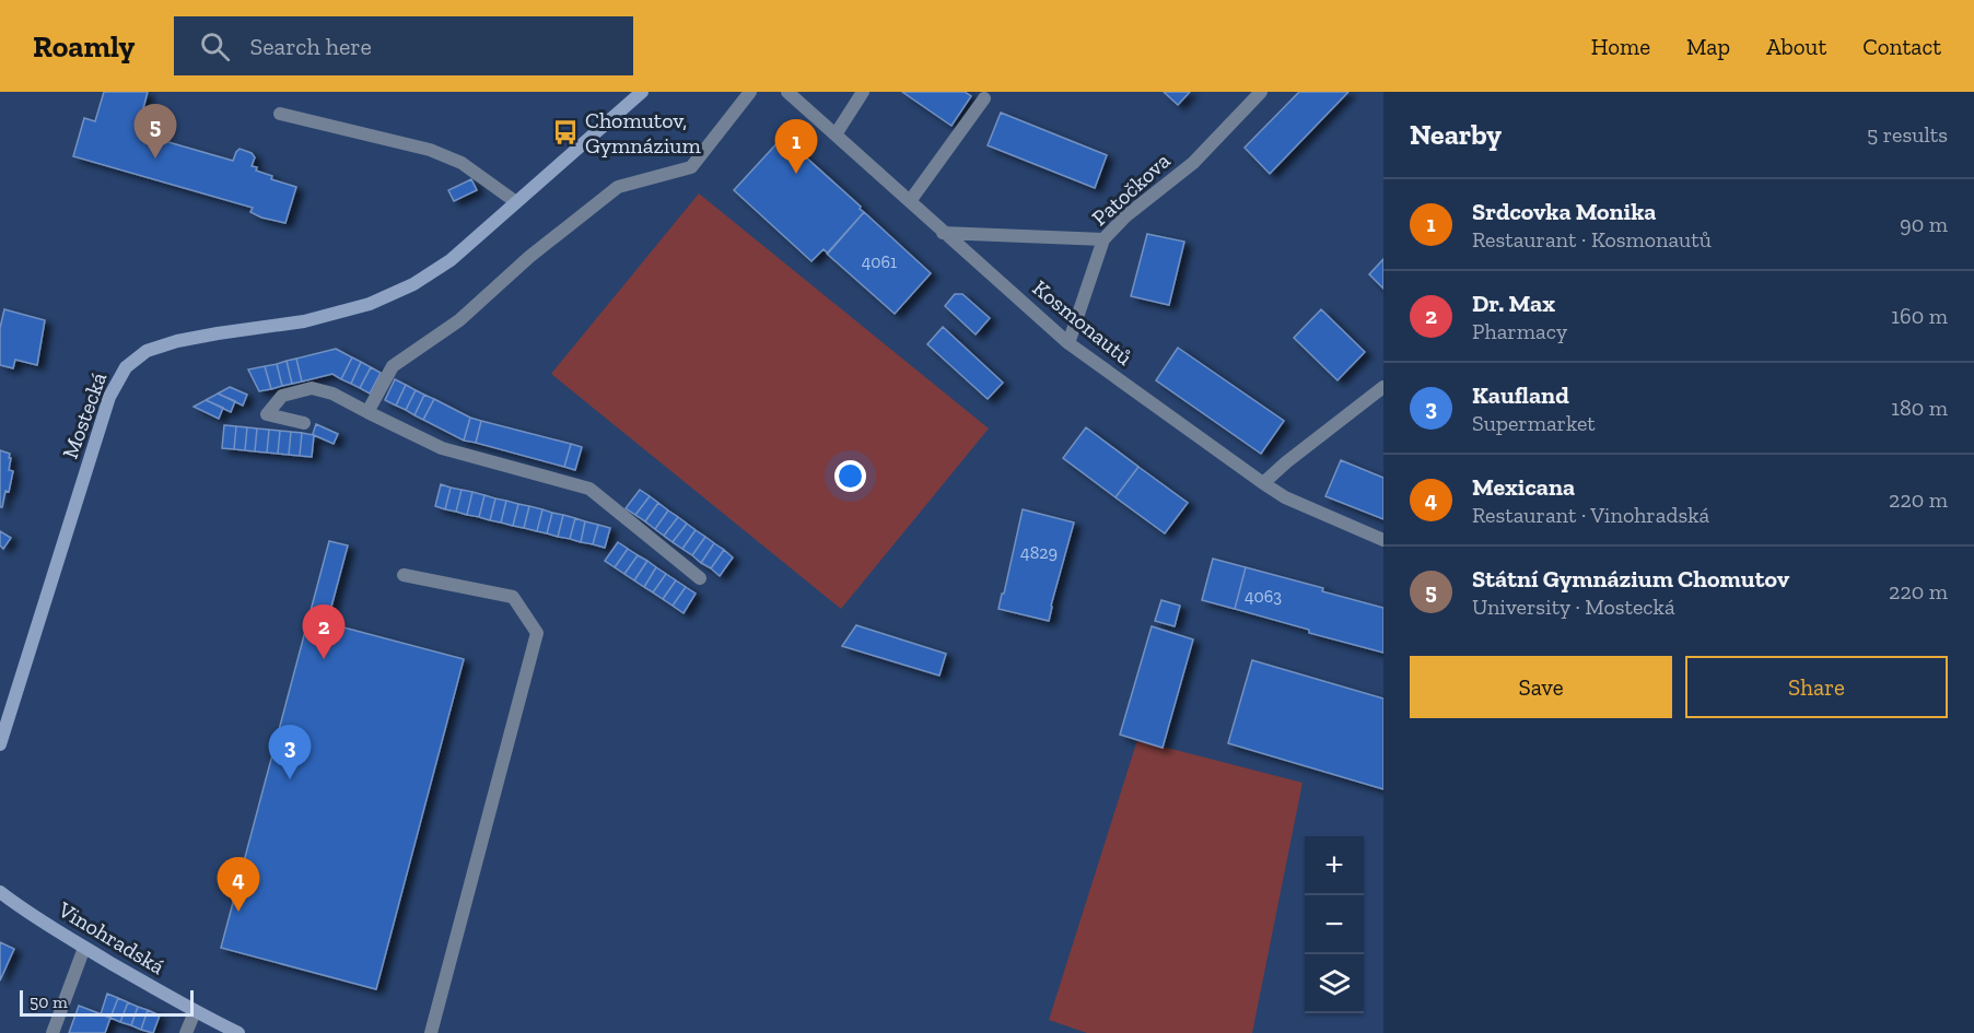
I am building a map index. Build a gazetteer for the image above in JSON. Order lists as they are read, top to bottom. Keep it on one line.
{"streets":{"street":["Patočkova","Kosmonautů","Mostecká","Vinohradská"]},"crossings":[["Patočkova","Kosmonautů"]],"places":{"bus stop":["Chomutov, Gymnázium"]},"house_numbers":["4061","4829","4063"],"scale_bar":"50 m","page":{"header":"Roamly","search":"Search here","nav":["Home","Map","About","Contact"],"heading":["Nearby","5 results"],"pins":["5","1","2","3","4"],"list":[{"mark":"1","name":"Srdcovka Monika","note":"Restaurant · Kosmonautů","value":"90 m"},{"mark":"2","name":"Dr. Max","note":"Pharmacy","value":"160 m"},{"mark":"3","name":"Kaufland","note":"Supermarket","value":"180 m"},{"mark":"4","name":"Mexicana","note":"Restaurant · Vinohradská","value":"220 m"},{"mark":"5","name":"Státní Gymnázium Chomutov","note":"University · Mostecká","value":"220 m"}],"buttons":["Save","Share"],"map_buttons":["+","−"],"scale":"50 m"}}
